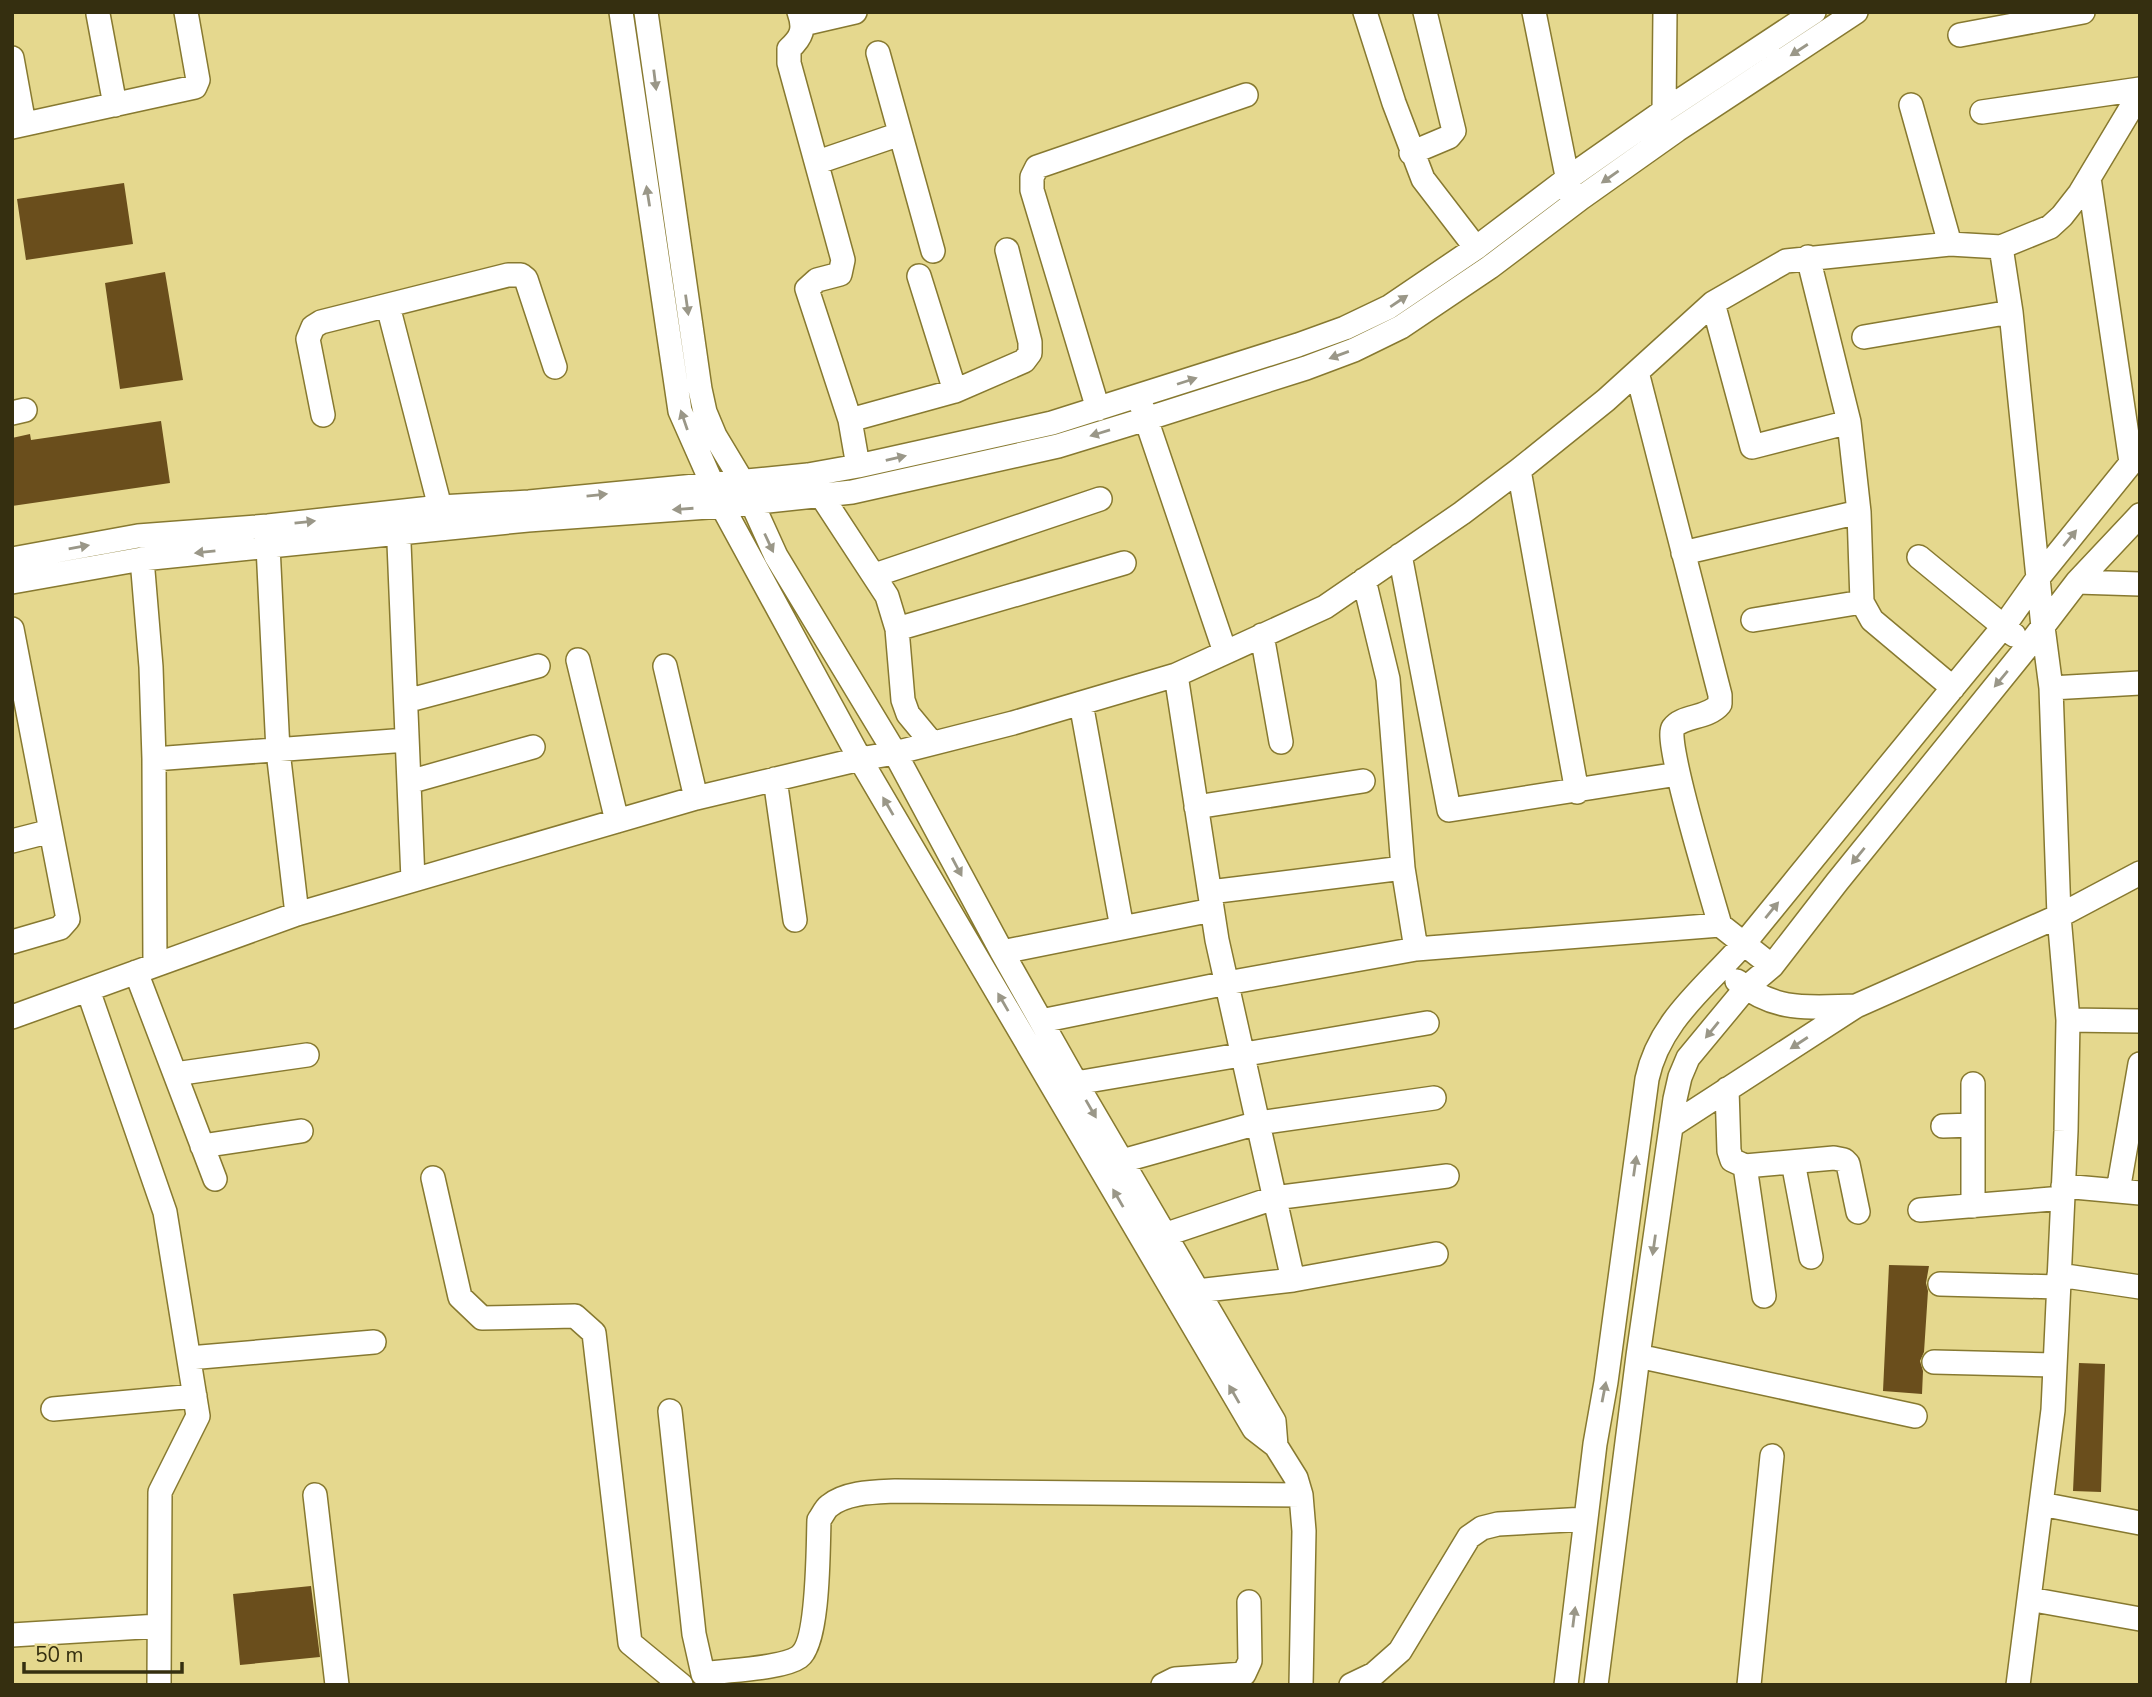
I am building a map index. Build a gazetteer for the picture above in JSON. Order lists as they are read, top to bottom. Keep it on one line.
{"scale_bar":"50 m"}
